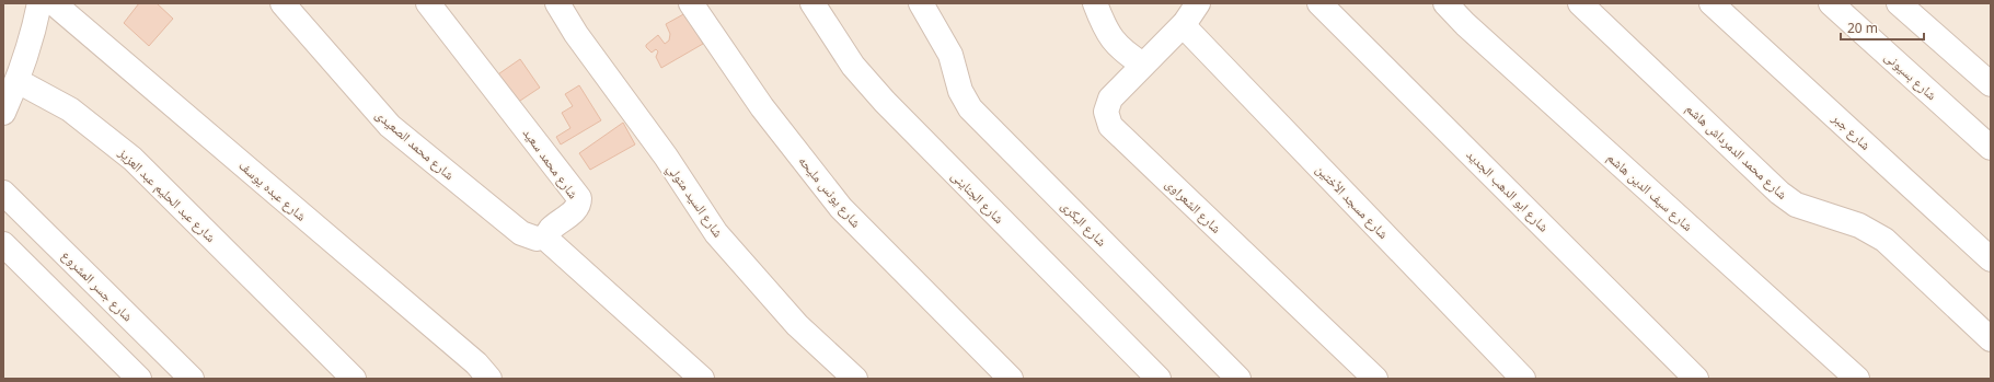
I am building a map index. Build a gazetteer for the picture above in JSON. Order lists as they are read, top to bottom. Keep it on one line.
{"streets":{"street":["شارع بسيونى","شارع جبر","شارع محمد الصعيدى","شارع محمد الدمرداش هاشم","شارع محمد سعيد","شارع عبده يوسف","شارع ابو الدهب الجديد","شارع يونس مليحه","شارع سيف الدين هاشم","شارع عبد الحليم عبد العزيز","شارع الجناينى","شارع السيد متولي","شارع مسجد الأختين","شارع الشعراوى","شارع البكرى","شارع جسر المشروع"]},"crossings":[["شارع محمد الصعيدى","شارع محمد سعيد"],["شارع مسجد الأختين","شارع الشعراوى"]],"scale_bar":"20 m"}
